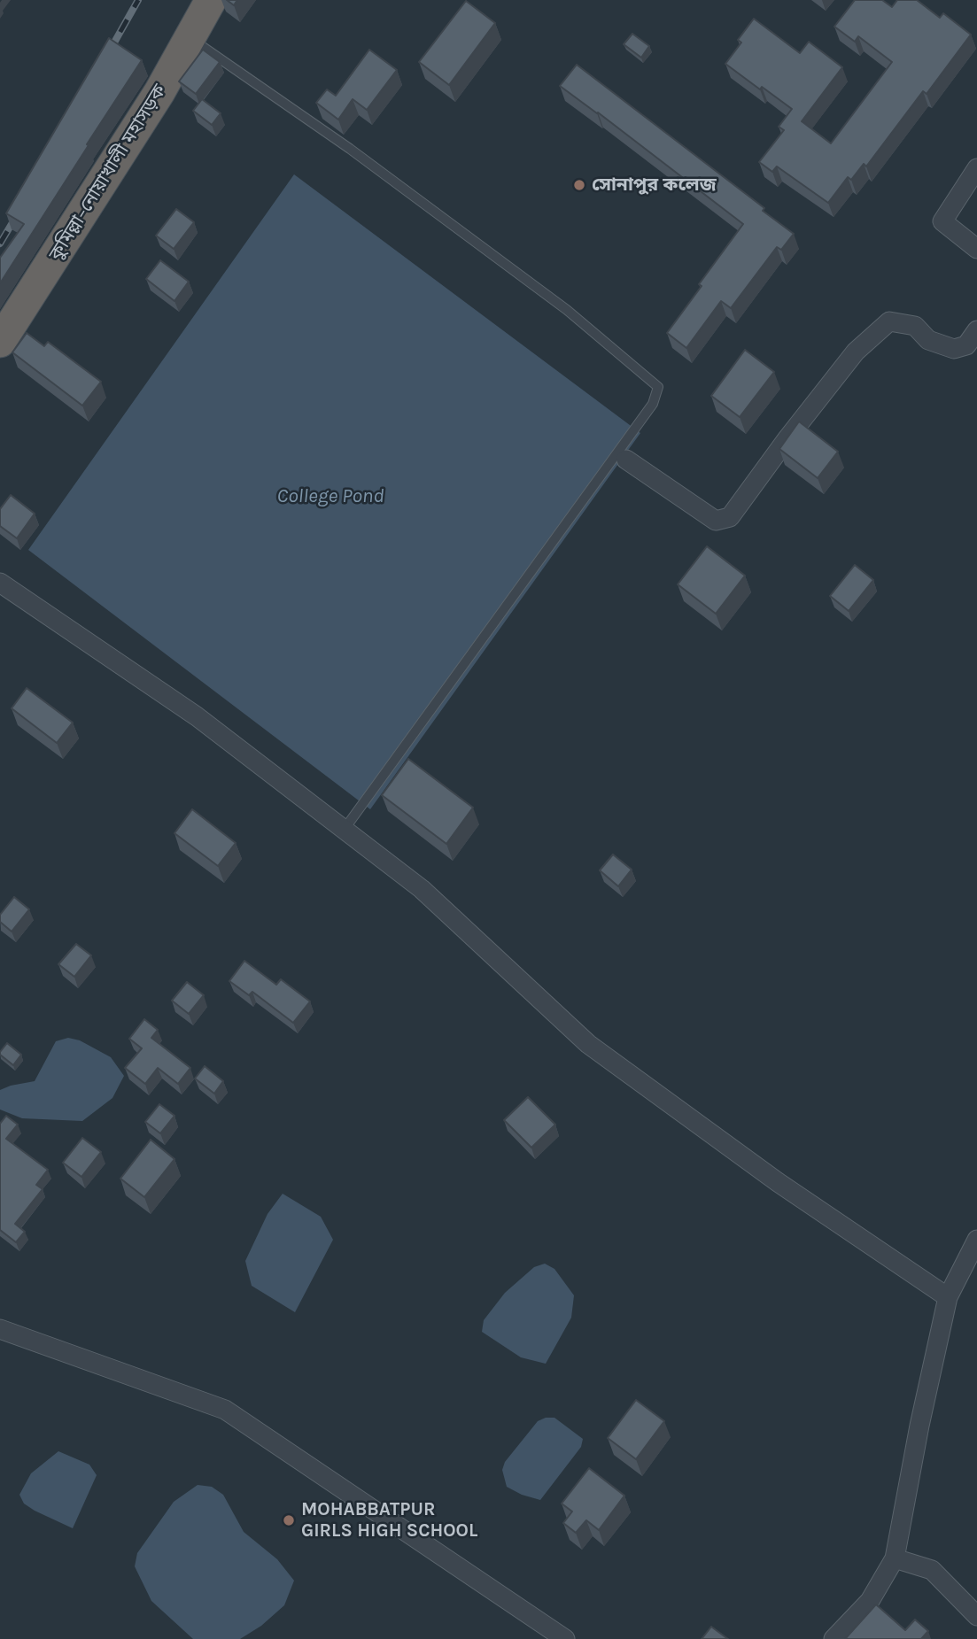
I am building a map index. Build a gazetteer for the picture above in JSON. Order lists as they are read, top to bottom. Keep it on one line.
{"streets":{"highway":["কুমিল্লা–নোয়াখালী মহাসড়ক"]},"water":["College Pond"],"places":["সোনাপুর কলেজ","MOHABBATPUR GIRLS HIGH SCHOOL"]}
